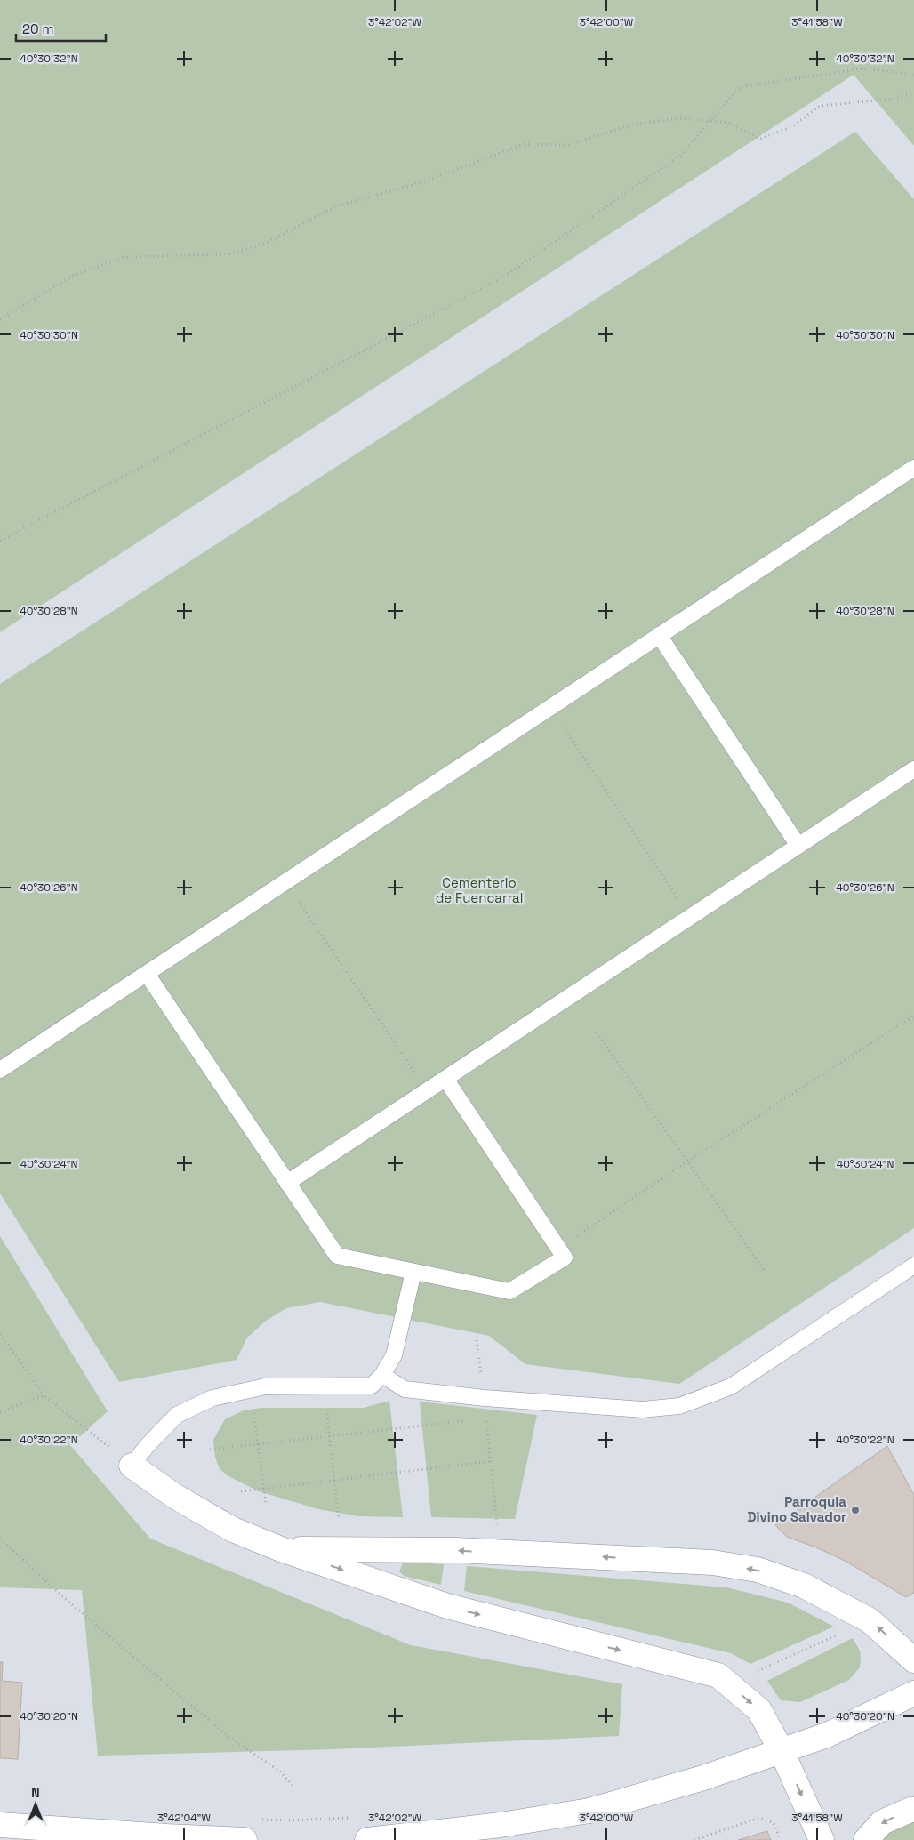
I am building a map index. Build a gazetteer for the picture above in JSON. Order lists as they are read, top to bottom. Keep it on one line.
{"parks":["Cementerio de Fuencarral"],"places":["Parroquia Divino Salvador"],"scale_bar":"20 m","north":"top","coordinates":["3°42'02\"W","3°42'00\"W","3°41'58\"W","40°30'32\"N","40°30'30\"N","40°30'28\"N","40°30'26\"N","40°30'24\"N","40°30'22\"N","40°30'20\"N","3°42'04\"W"]}
